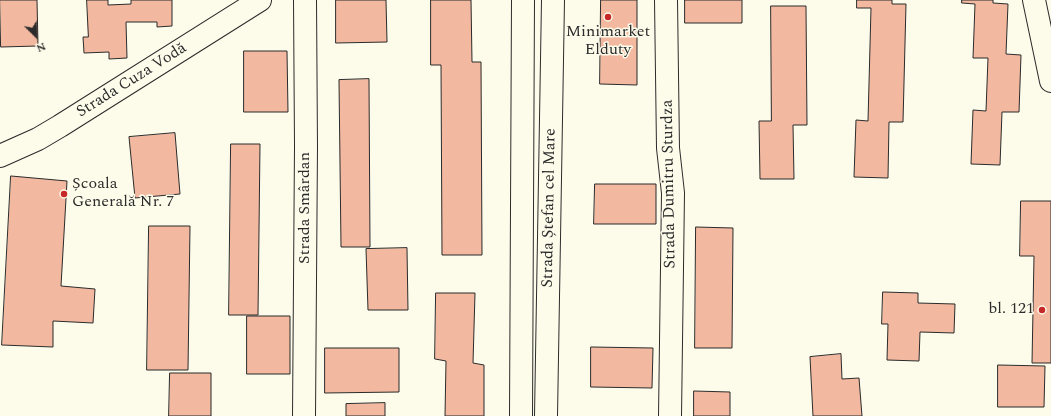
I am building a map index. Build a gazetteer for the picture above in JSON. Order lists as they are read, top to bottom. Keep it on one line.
{"streets":{"street":["Strada Cuza Vodă","Strada Dumitru Sturdza","Strada Smârdan","Strada Ștefan cel Mare"]},"places":["Minimarket Elduty","Școala Generală Nr. 7","bl. 121"],"north":"bottom right"}
